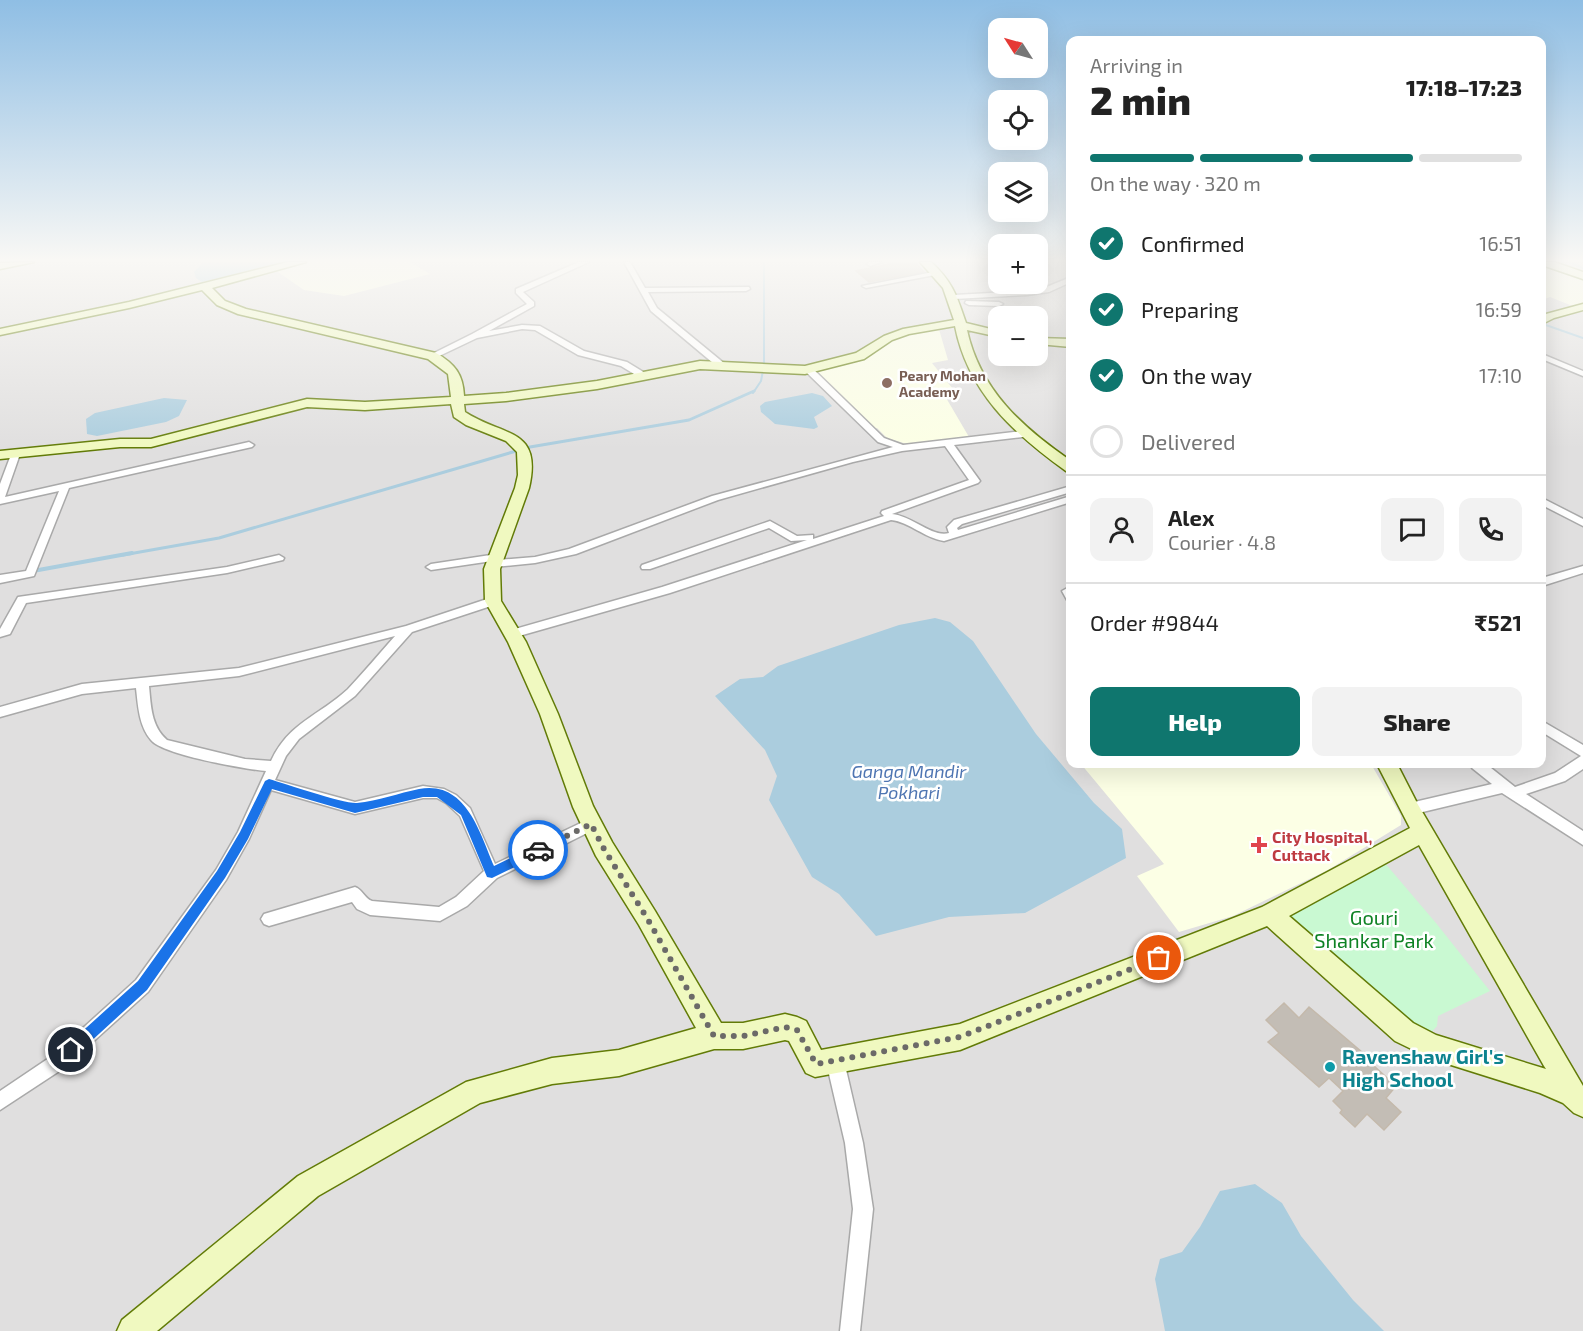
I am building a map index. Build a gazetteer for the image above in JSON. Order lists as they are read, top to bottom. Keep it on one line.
{"water":["Ganga Mandir Pokhari"],"parks":["Gouri Shankar Park"],"places":{"other":["Peary Mohan Academy","Ravenshaw Girl's High School"],"health":["City Hospital, Cuttack"]},"north":"top left","page":{"map_buttons":["+","−"],"heading":["2 min","Arriving in","17:18–17:23"],"panel":["Alex","Courier · 4.8","Order #9844","₹521"],"bar":"On the way · 320 m","list":[["Confirmed","16:51"],["Preparing","16:59"],["On the way","17:10"],"Delivered"],"buttons":["Help","Share"]}}
